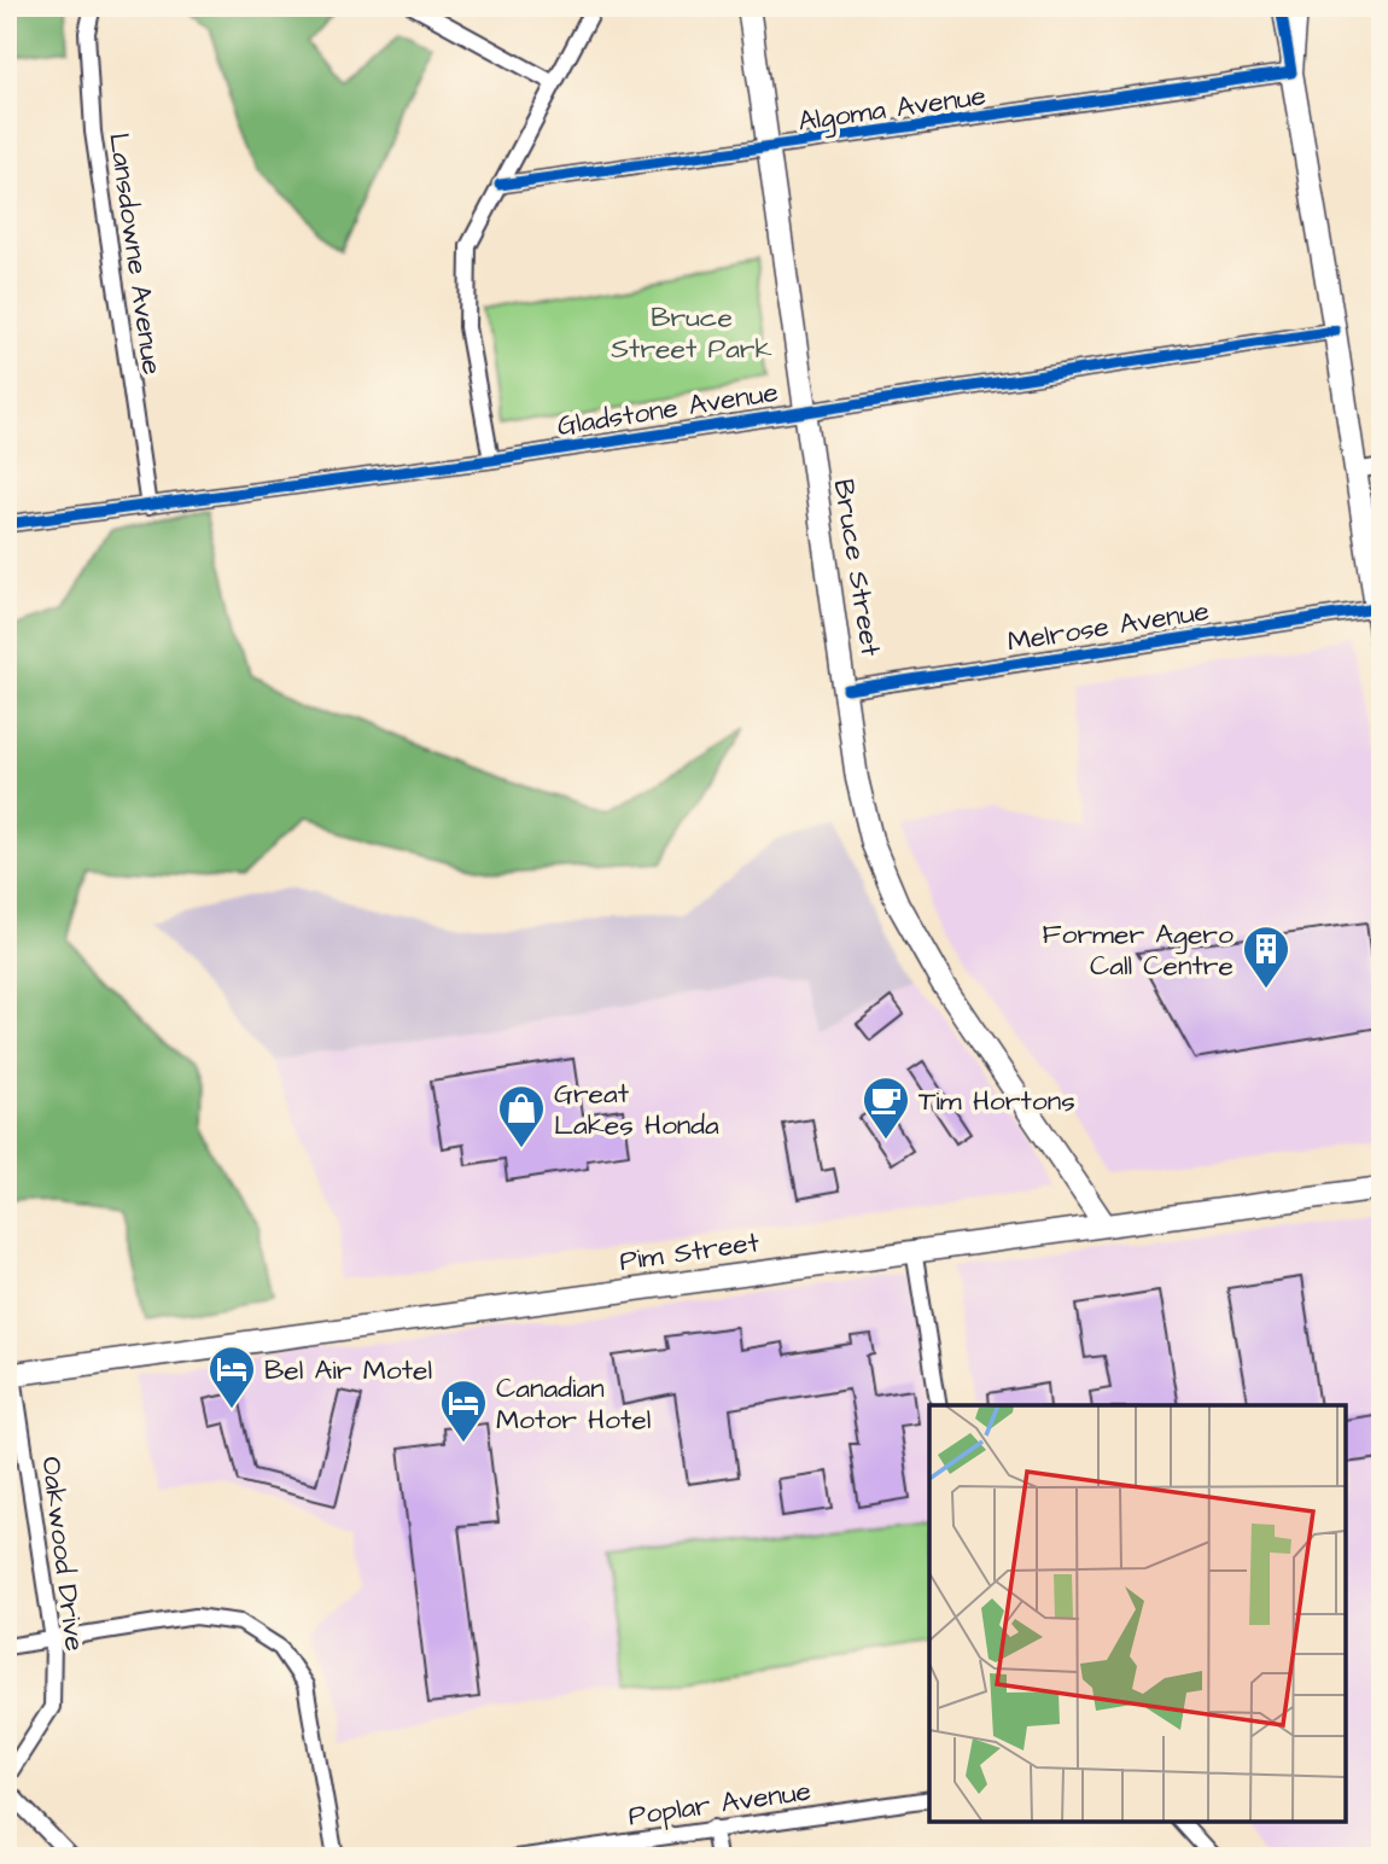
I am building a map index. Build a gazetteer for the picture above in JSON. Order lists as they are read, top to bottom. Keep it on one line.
{"streets":{"main road":["Bruce Street","Pim Street"],"street":["Algoma Avenue","Lansdowne Avenue","Gladstone Avenue","Melrose Avenue","Oakwood Drive","Poplar Avenue"]},"crossings":[["Algoma Avenue","Bruce Street"],["Lansdowne Avenue","Gladstone Avenue"],["Gladstone Avenue","Bruce Street"],["Bruce Street","Melrose Avenue"],["Bruce Street","Pim Street"],["Pim Street","Oakwood Drive"]],"parks":["Bruce Street Park"],"places":{"building":["Former Agero Call Centre"],"cafe":["Tim Hortons"],"shop":["Great Lakes Honda"],"hotel":["Bel Air Motel","Canadian Motor Hotel"]}}
